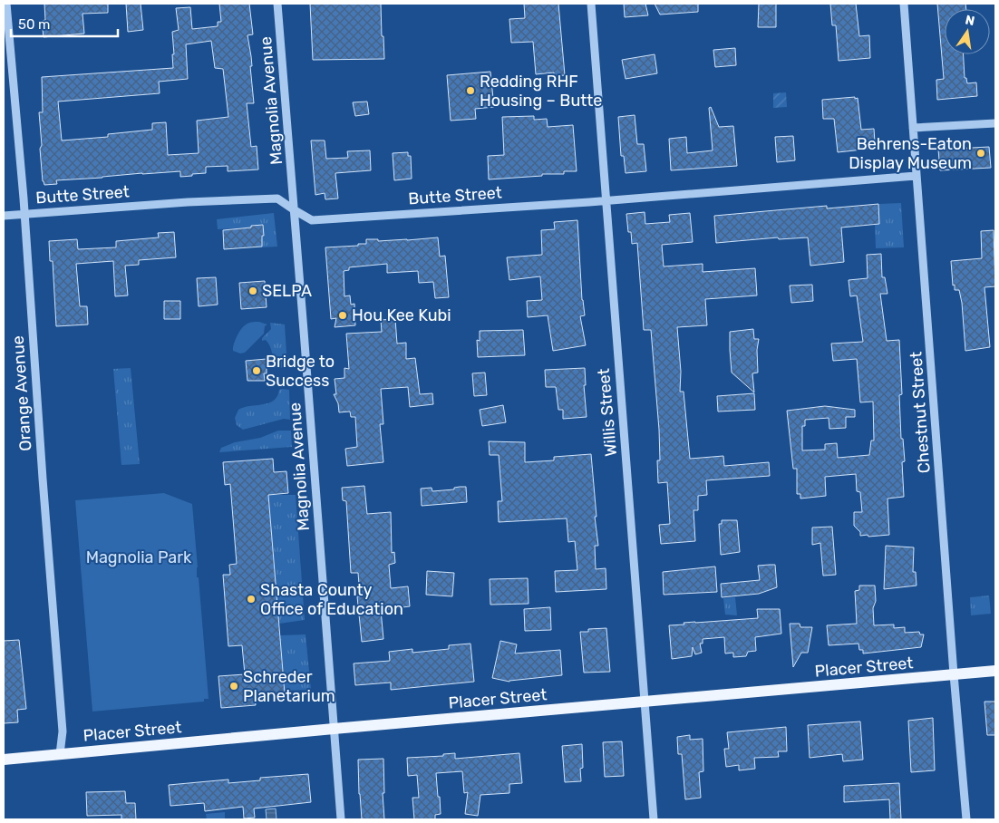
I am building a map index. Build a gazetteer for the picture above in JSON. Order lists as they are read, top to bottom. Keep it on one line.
{"streets":{"main road":["Placer Street"],"street":["Magnolia Avenue","Butte Street","Orange Avenue","Willis Street","Chestnut Street"]},"crossings":[["Magnolia Avenue","Butte Street"],["Magnolia Avenue","Placer Street"],["Butte Street","Orange Avenue"],["Butte Street","Willis Street"],["Butte Street","Chestnut Street"],["Orange Avenue","Placer Street"],["Willis Street","Placer Street"],["Chestnut Street","Placer Street"]],"parks":["Magnolia Park"],"places":["Redding RHF Housing – Butte","Behrens-Eaton Display Museum","SELPA","Hou Kee Kubi","Bridge to Success","Shasta County Office of Education","Schreder Planetarium"],"scale_bar":"50 m","north":"top"}
